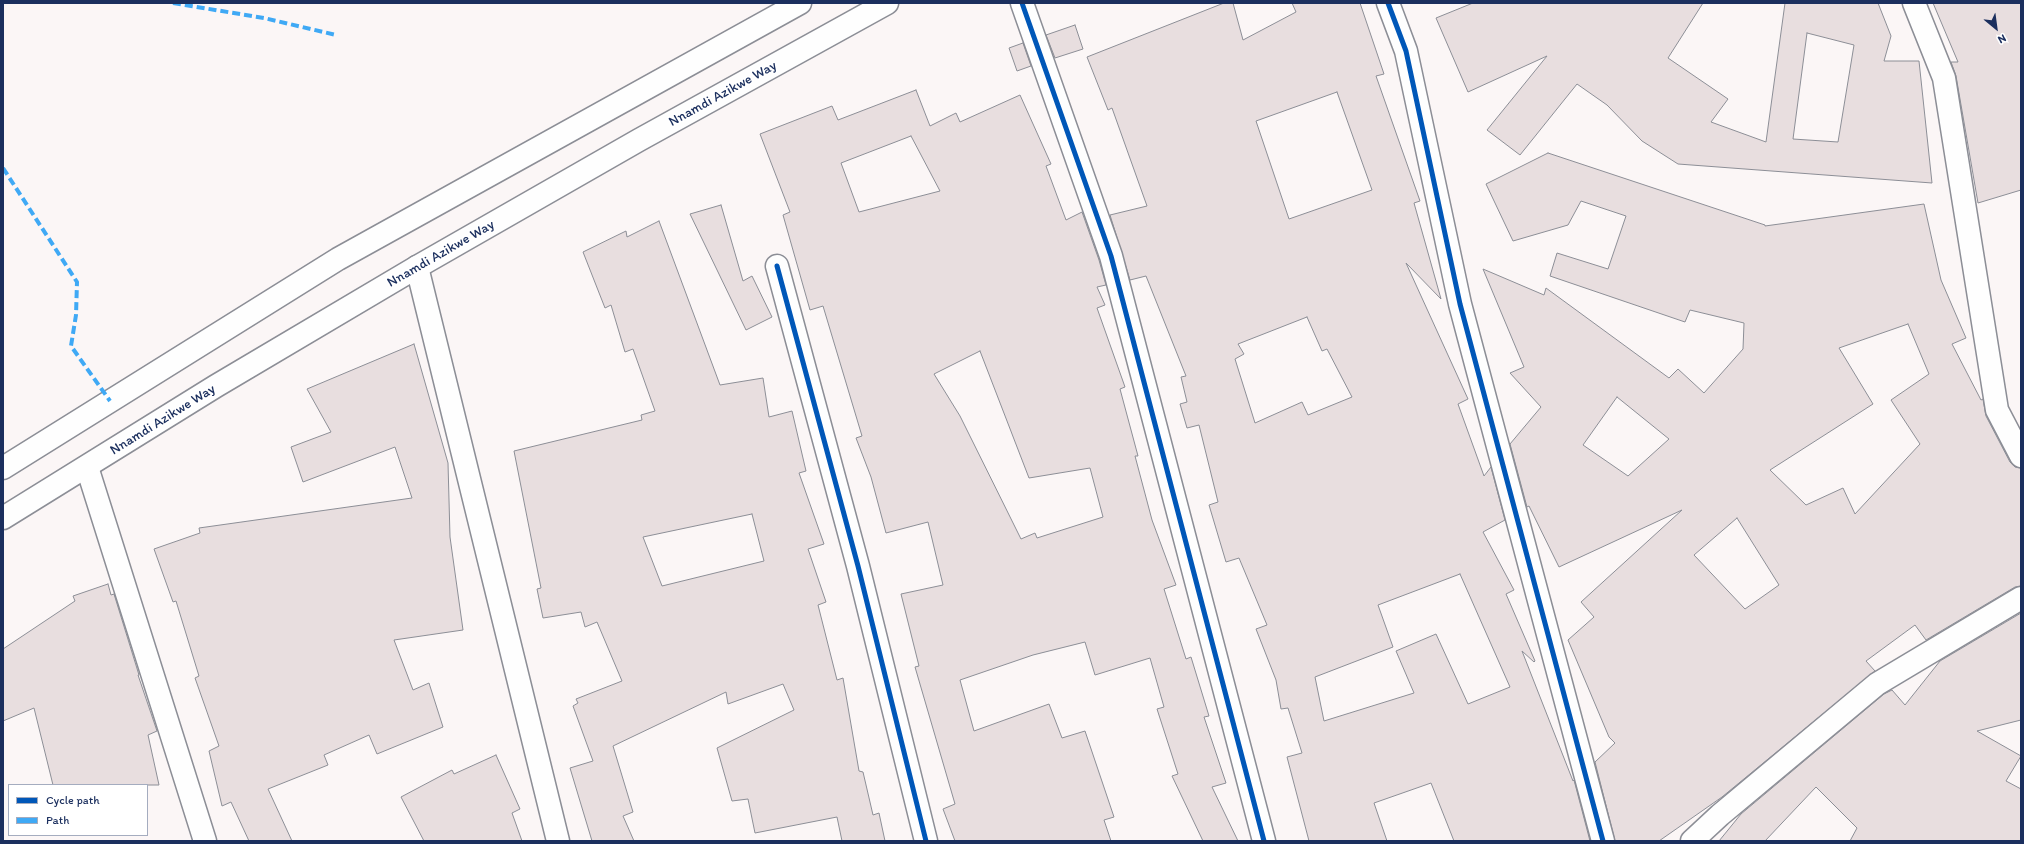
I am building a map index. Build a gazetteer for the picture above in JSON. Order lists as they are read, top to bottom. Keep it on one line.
{"streets":{"main road":["Nnamdi Azikwe Way"]},"legend":["Cycle path","Path"],"north":"bottom right"}
